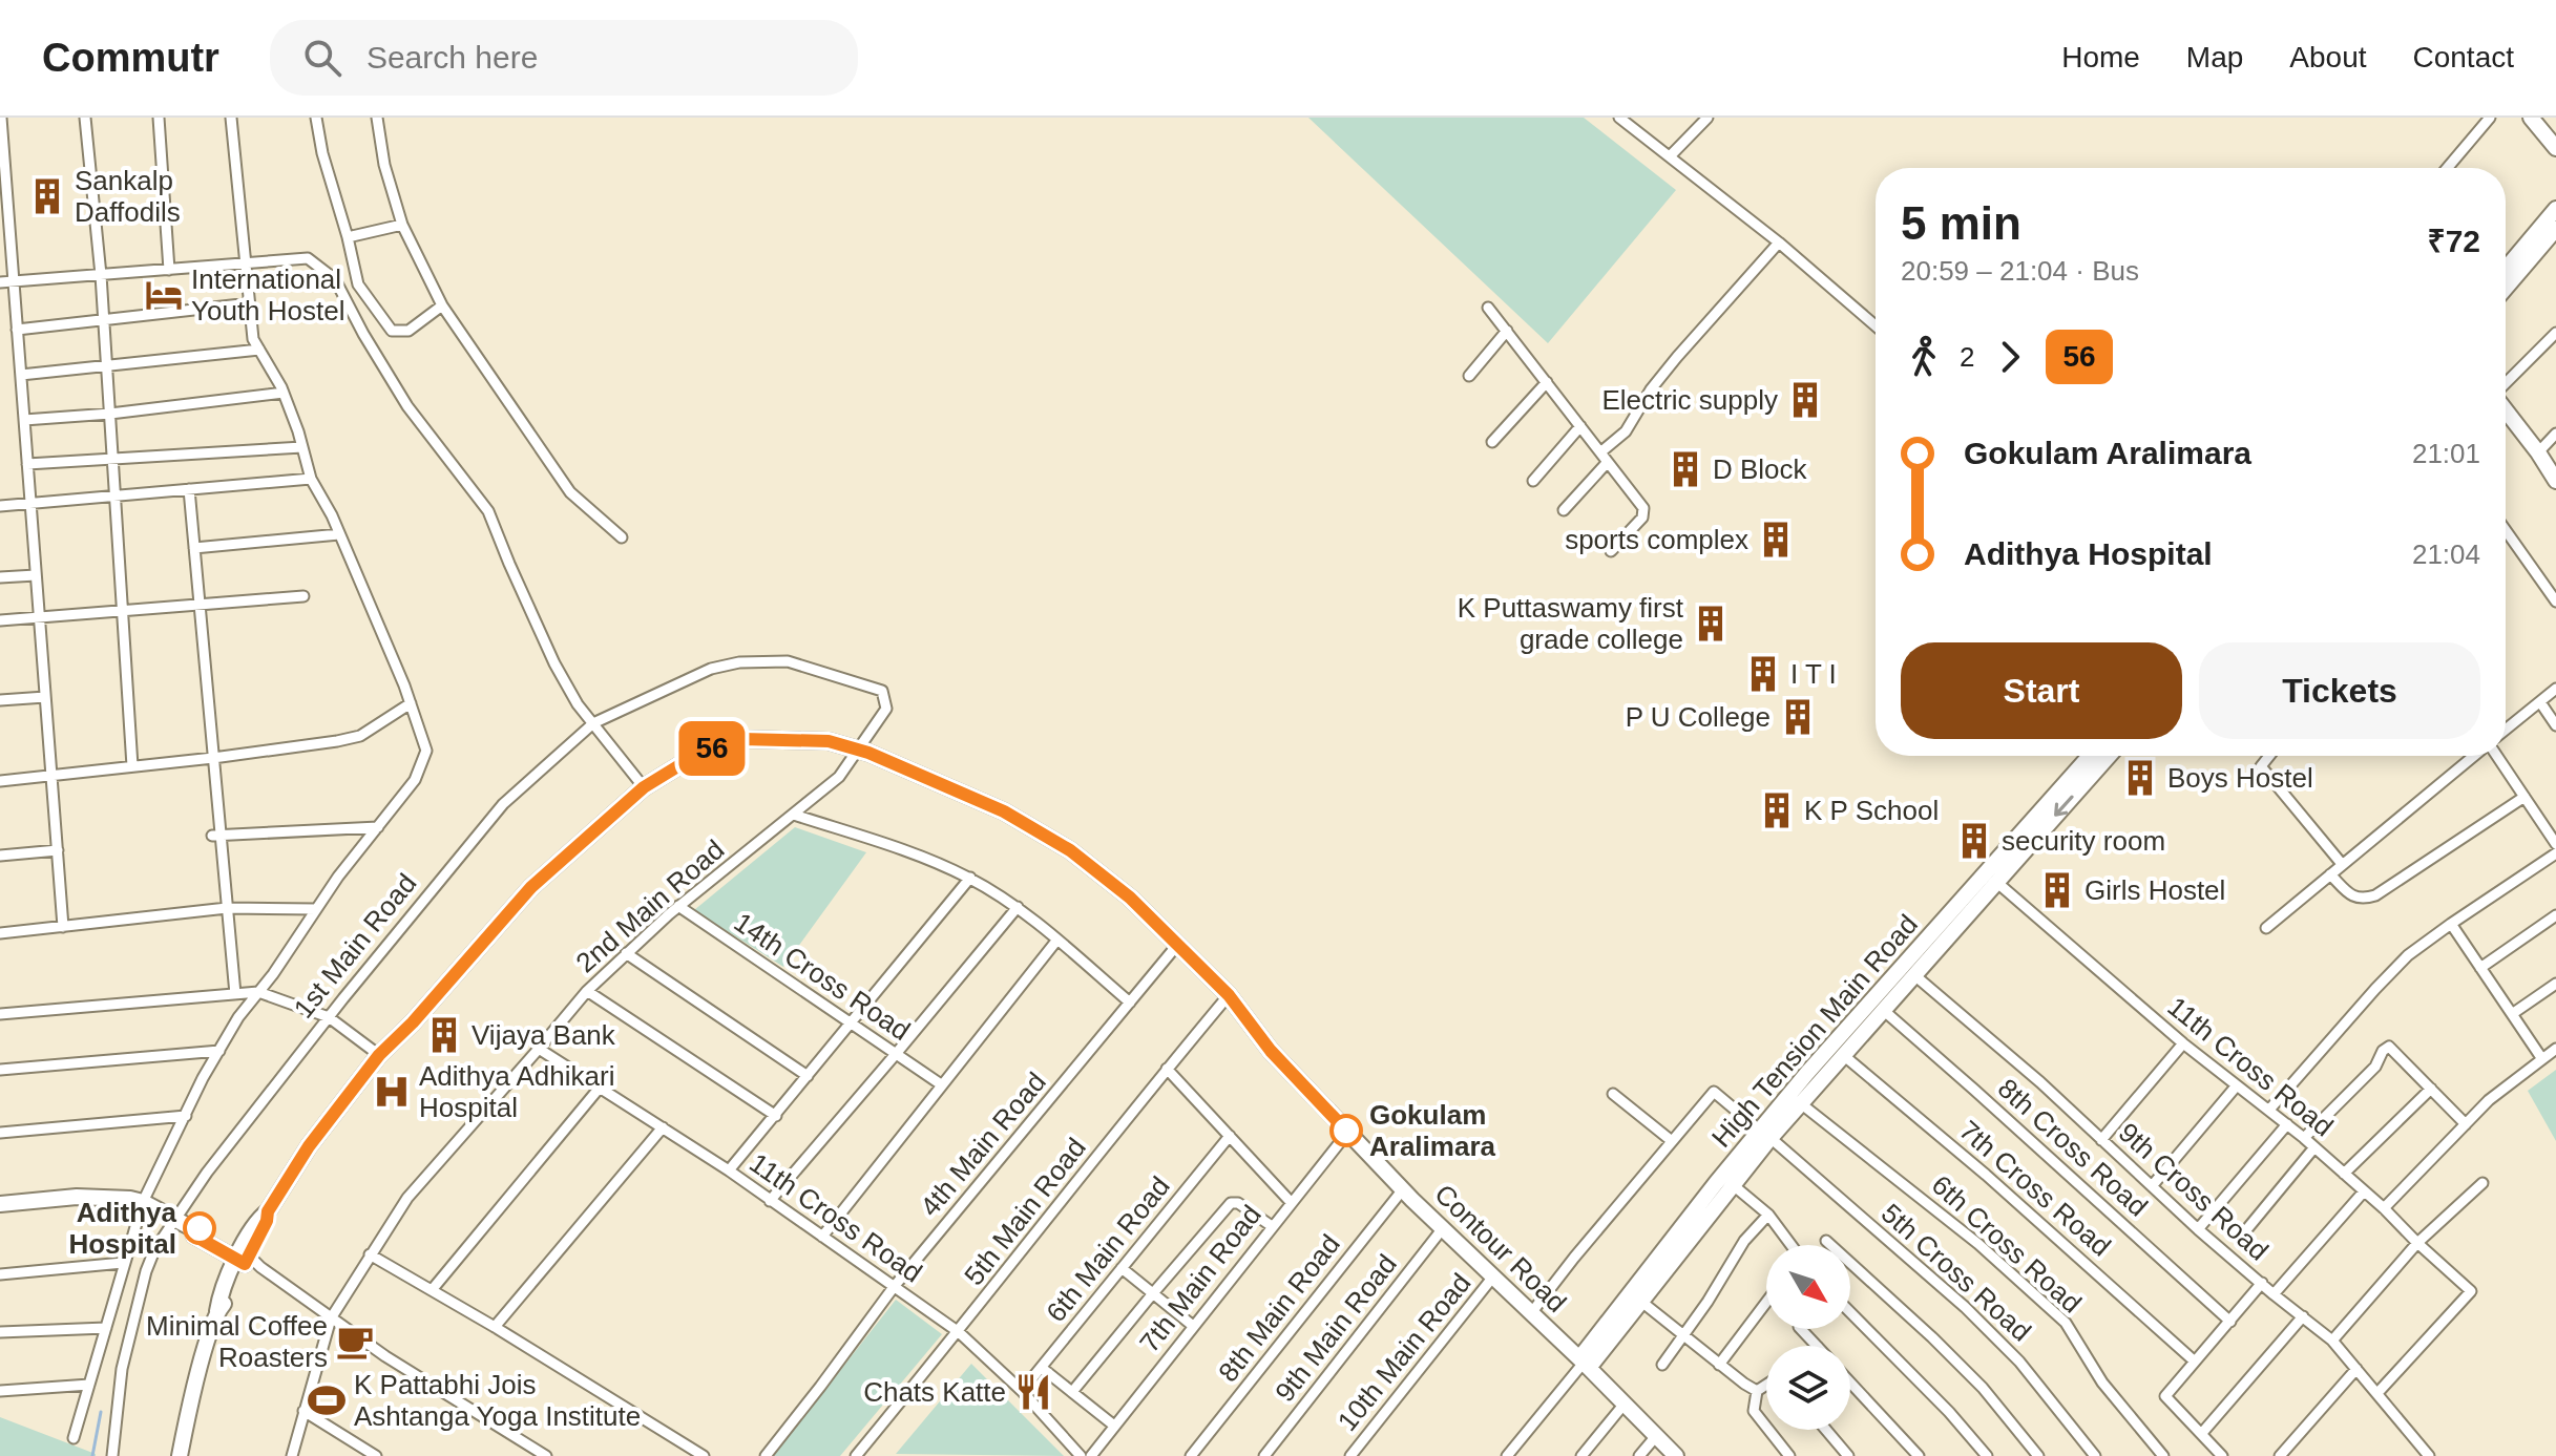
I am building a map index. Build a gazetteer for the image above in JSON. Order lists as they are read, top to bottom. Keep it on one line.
{"streets":{"main road":["High Tension Main Road","Contour Road"],"street":["2nd Main Road","1st Main Road","14th Cross Road","11th Cross Road","4th Main Road","8th Cross Road","7th Cross Road","9th Cross Road","5th Main Road","6th Cross Road","6th Main Road","5th Cross Road","7th Main Road","8th Main Road","9th Main Road","10th Main Road"]},"crossings":[["2nd Main Road","1st Main Road"],["2nd Main Road","14th Cross Road"],["2nd Main Road","11th Cross Road"],["2nd Main Road","Contour Road"],["1st Main Road","Contour Road"],["High Tension Main Road","6th Cross Road"],["High Tension Main Road","Contour Road"],["High Tension Main Road","5th Cross Road"],["11th Cross Road","4th Main Road"],["11th Cross Road","9th Cross Road"],["11th Cross Road","5th Main Road"],["11th Cross Road","6th Main Road"],["4th Main Road","Contour Road"],["5th Main Road","Contour Road"],["Contour Road","7th Main Road"],["Contour Road","8th Main Road"],["Contour Road","9th Main Road"],["Contour Road","10th Main Road"]],"places":{"building":["Sankalp Daffodils","Electric supply","D Block","sports complex","K Puttaswamy first grade college","I T I","P U College","Boys Hostel","K P School","security room","Girls Hostel","Vijaya Bank"],"hotel":["International Youth Hostel"],"hospital":["Adithya Adhikari Hospital"],"other":["Gokulam Aralimara","Adithya Hospital"],"cafe":["Minimal Coffee Roasters"],"restaurant":["Chats Katte"],"sports":["K Pattabhi Jois Ashtanga Yoga Institute"]},"lines":["bus line 56"],"north":"bottom right","page":{"header":"Commutr","search":"Search here","nav":["Home","Map","About","Contact"],"on_map":"56","heading":["5 min","20:59 – 21:04 · Bus","₹72"],"legs":["2","56"],"list":[{"name":"Gokulam Aralimara","value":"21:01"},{"name":"Adithya Hospital","value":"21:04"}],"buttons":["Start","Tickets"]}}
